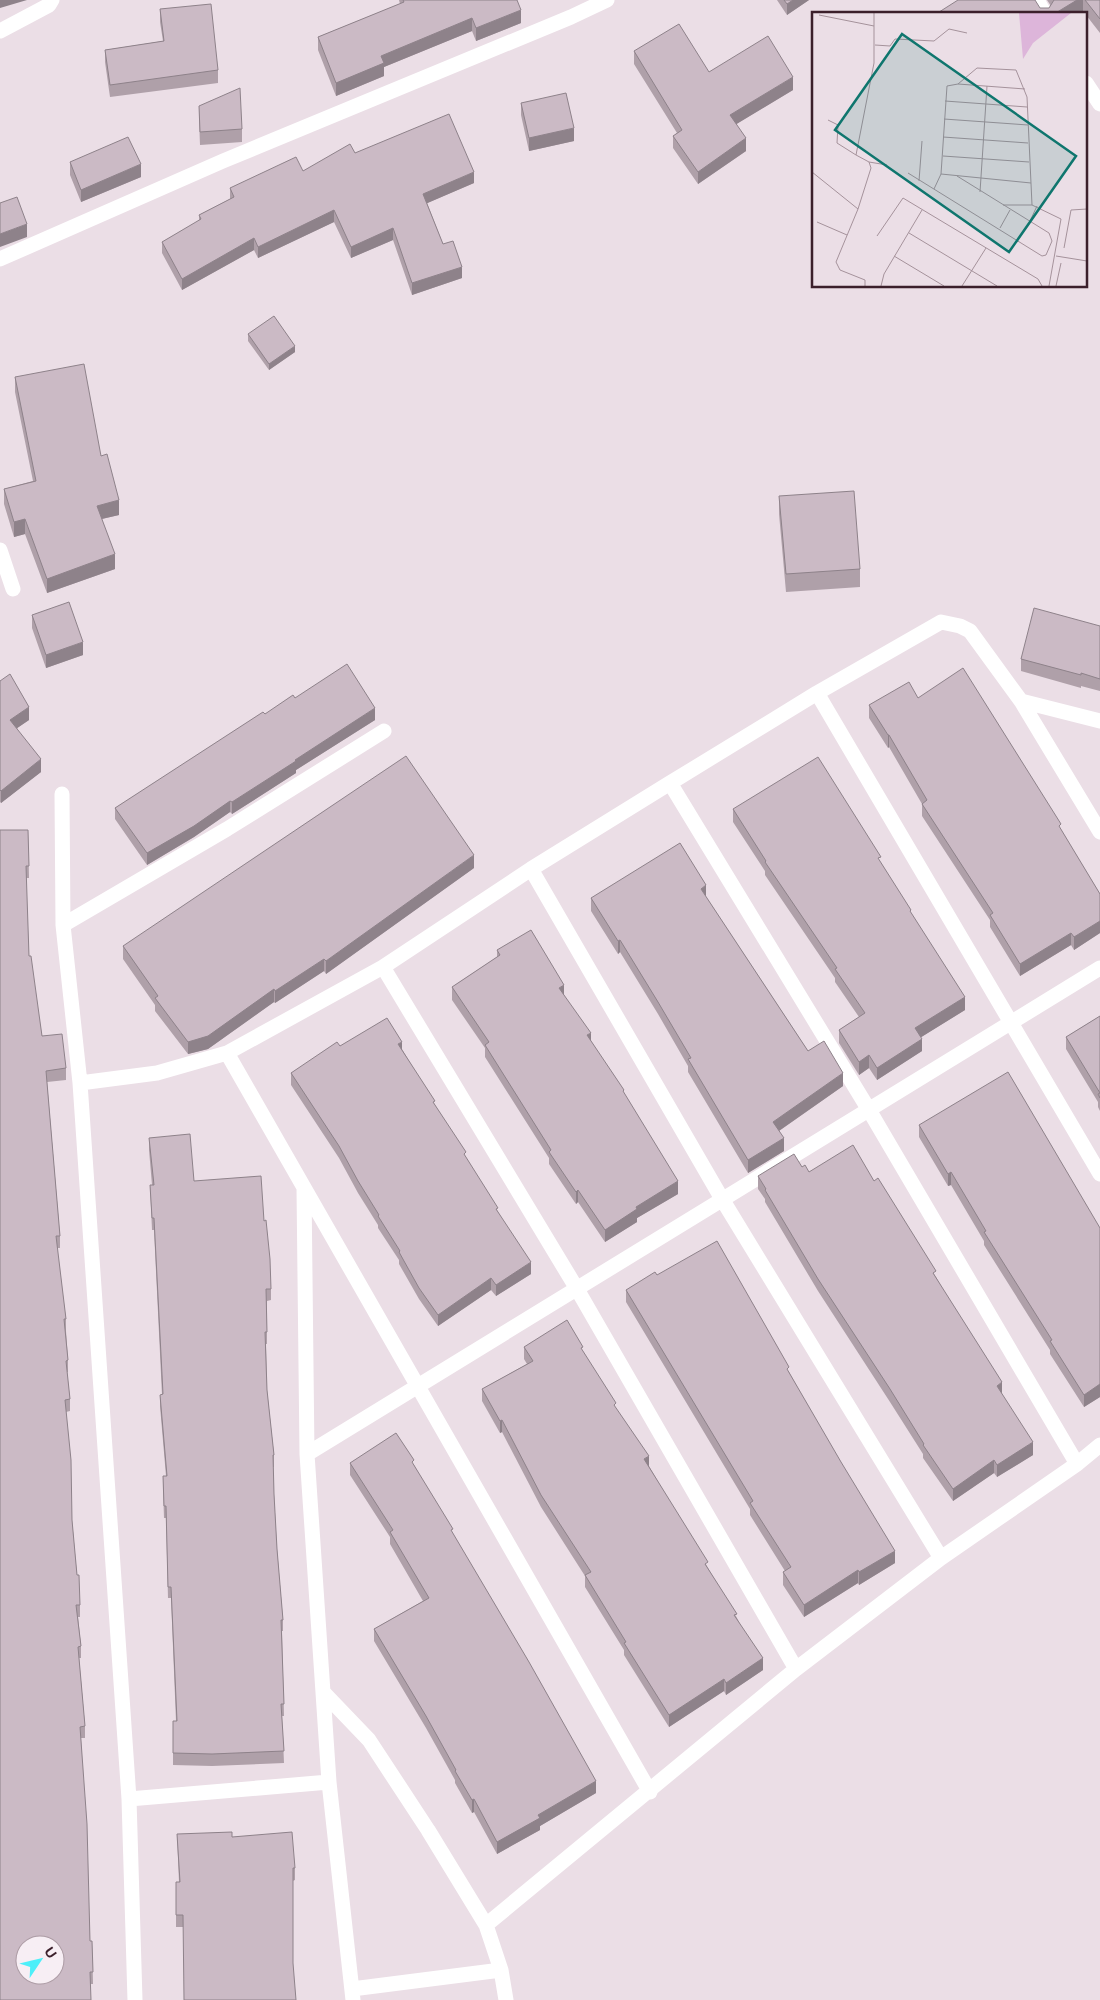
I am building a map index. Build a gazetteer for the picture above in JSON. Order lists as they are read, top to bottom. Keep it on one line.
{"north":"top right"}
